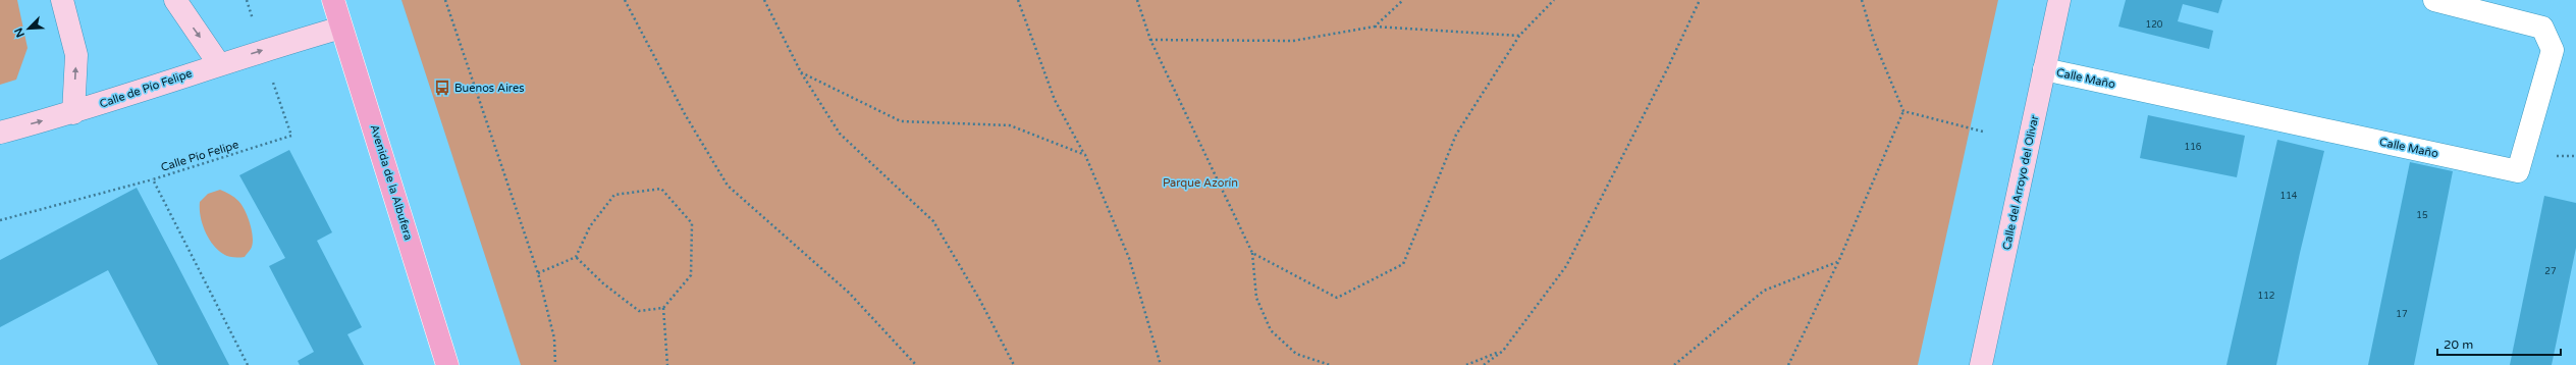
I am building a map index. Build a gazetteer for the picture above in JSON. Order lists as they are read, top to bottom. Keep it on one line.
{"streets":{"main road":["Avenida de la Albufera"],"street":["Calle Maño","Calle de Pío Felipe","Calle del Arroyo del Olivar"],"path":["Calle Pío Felipe"]},"crossings":[["Calle Maño","Calle del Arroyo del Olivar"],["Calle de Pío Felipe","Calle Pío Felipe"],["Calle de Pío Felipe","Avenida de la Albufera"]],"parks":["Parque Azorín"],"places":{"bus stop":["Buenos Aires"]},"house_numbers":["120","116","114","15","27","112","17"],"scale_bar":"20 m","north":"bottom left"}
